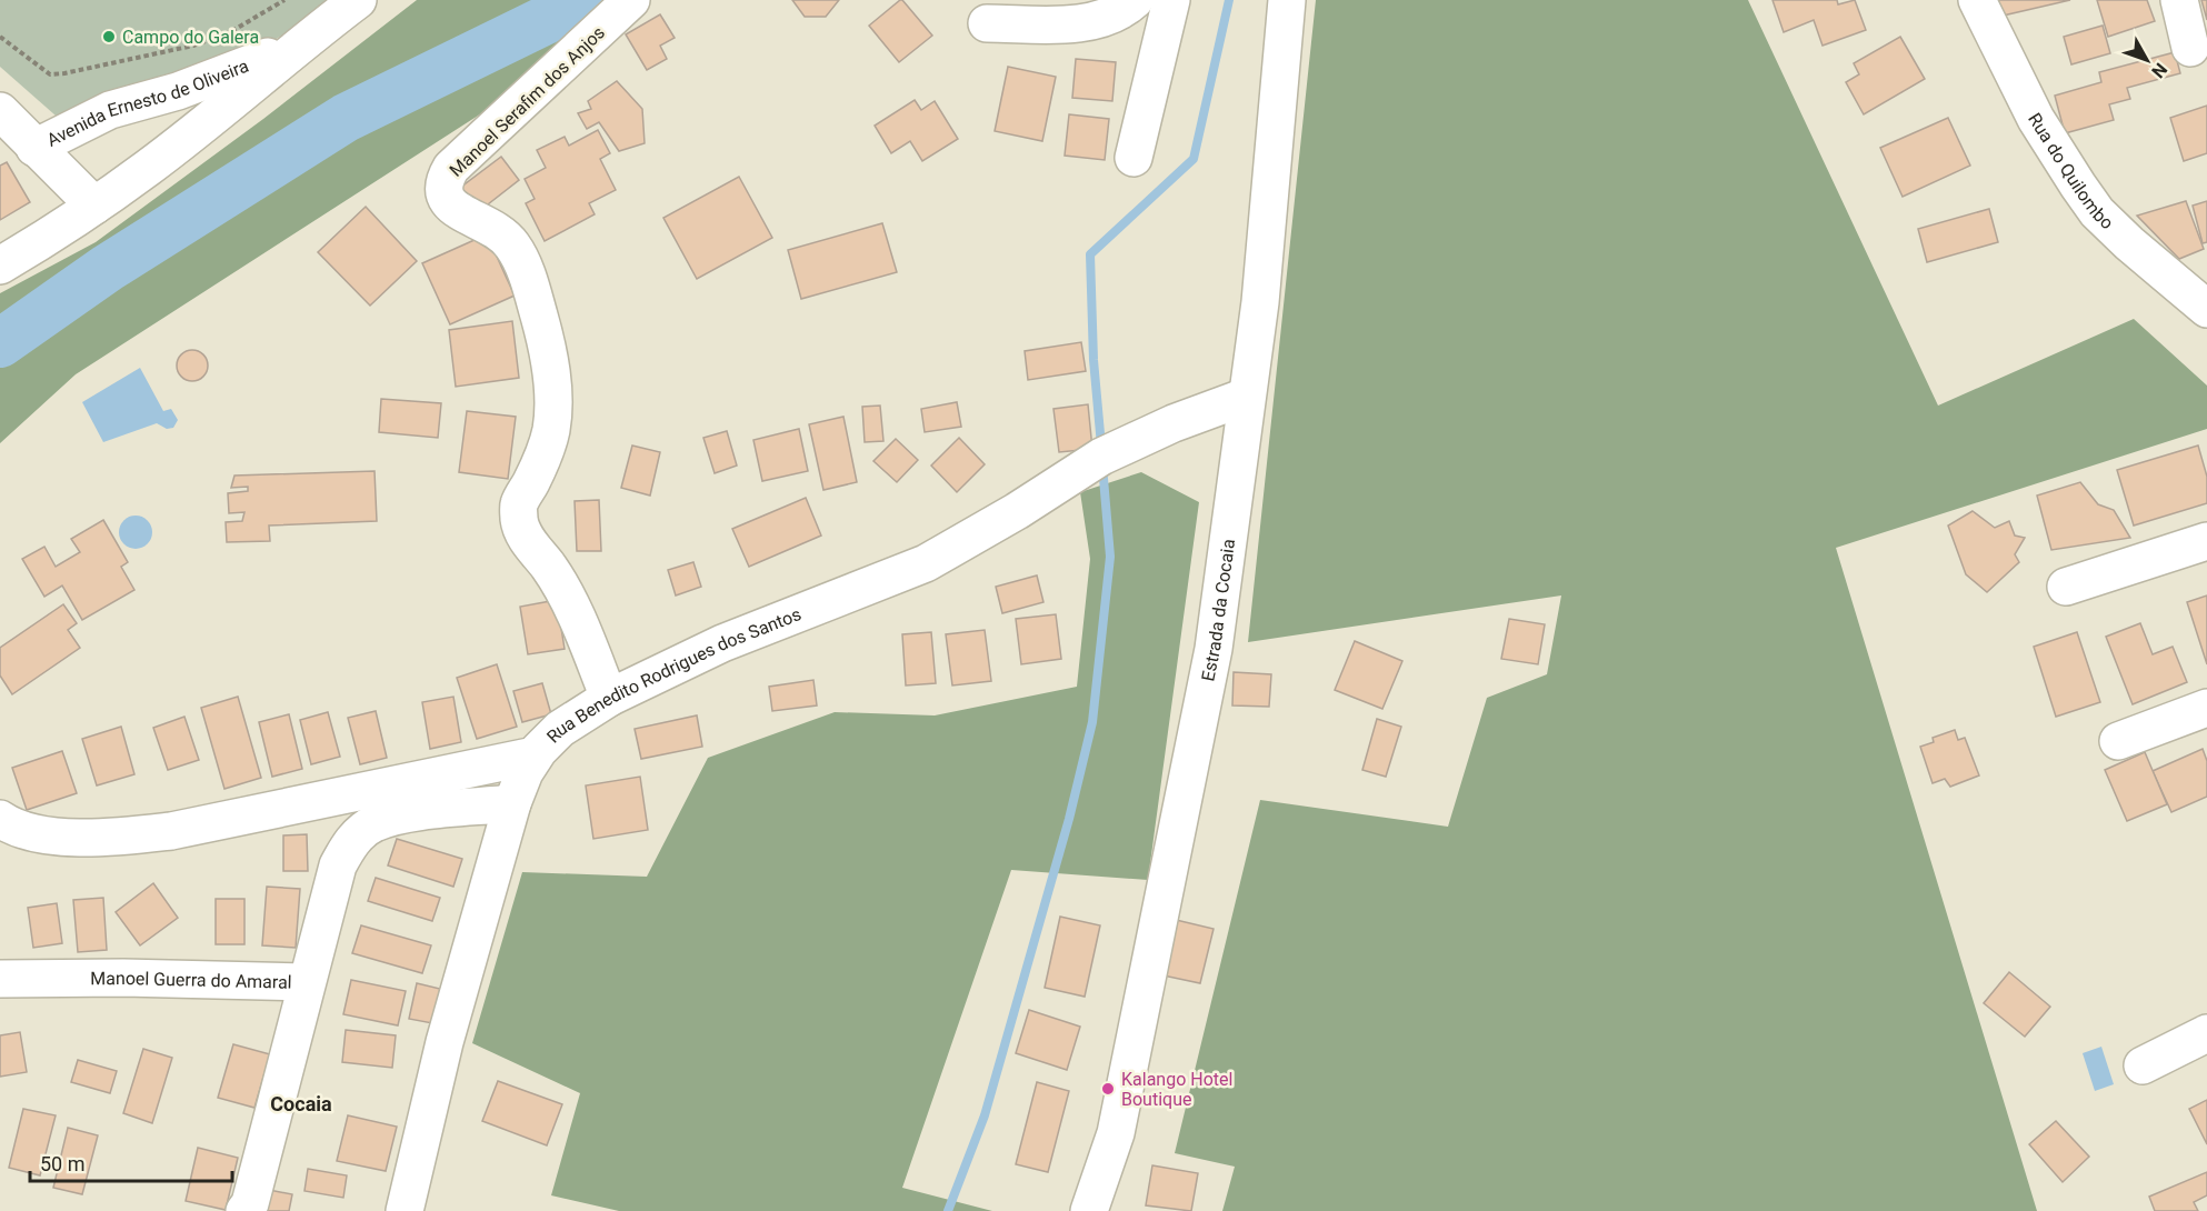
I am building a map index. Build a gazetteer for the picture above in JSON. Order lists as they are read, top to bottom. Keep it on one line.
{"streets":{"street":["Manoel Serafim dos Anjos","Avenida Ernesto de Oliveira","Rua do Quilombo","Estrada da Cocaia","Rua Benedito Rodrigues dos Santos","Manoel Guerra do Amaral"]},"crossings":[["Manoel Serafim dos Anjos","Rua Benedito Rodrigues dos Santos"],["Estrada da Cocaia","Rua Benedito Rodrigues dos Santos"]],"districts":["Cocaia"],"places":["Campo do Galera","Kalango Hotel Boutique"],"scale_bar":"50 m","north":"bottom right"}
